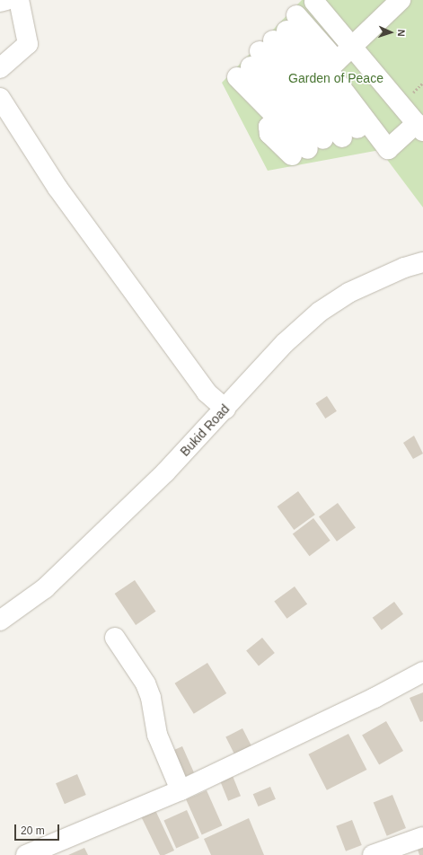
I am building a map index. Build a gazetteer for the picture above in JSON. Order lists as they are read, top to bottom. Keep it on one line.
{"streets":{"street":["Bukid Road"]},"parks":["Garden of Peace"],"scale_bar":"20 m","north":"right"}
